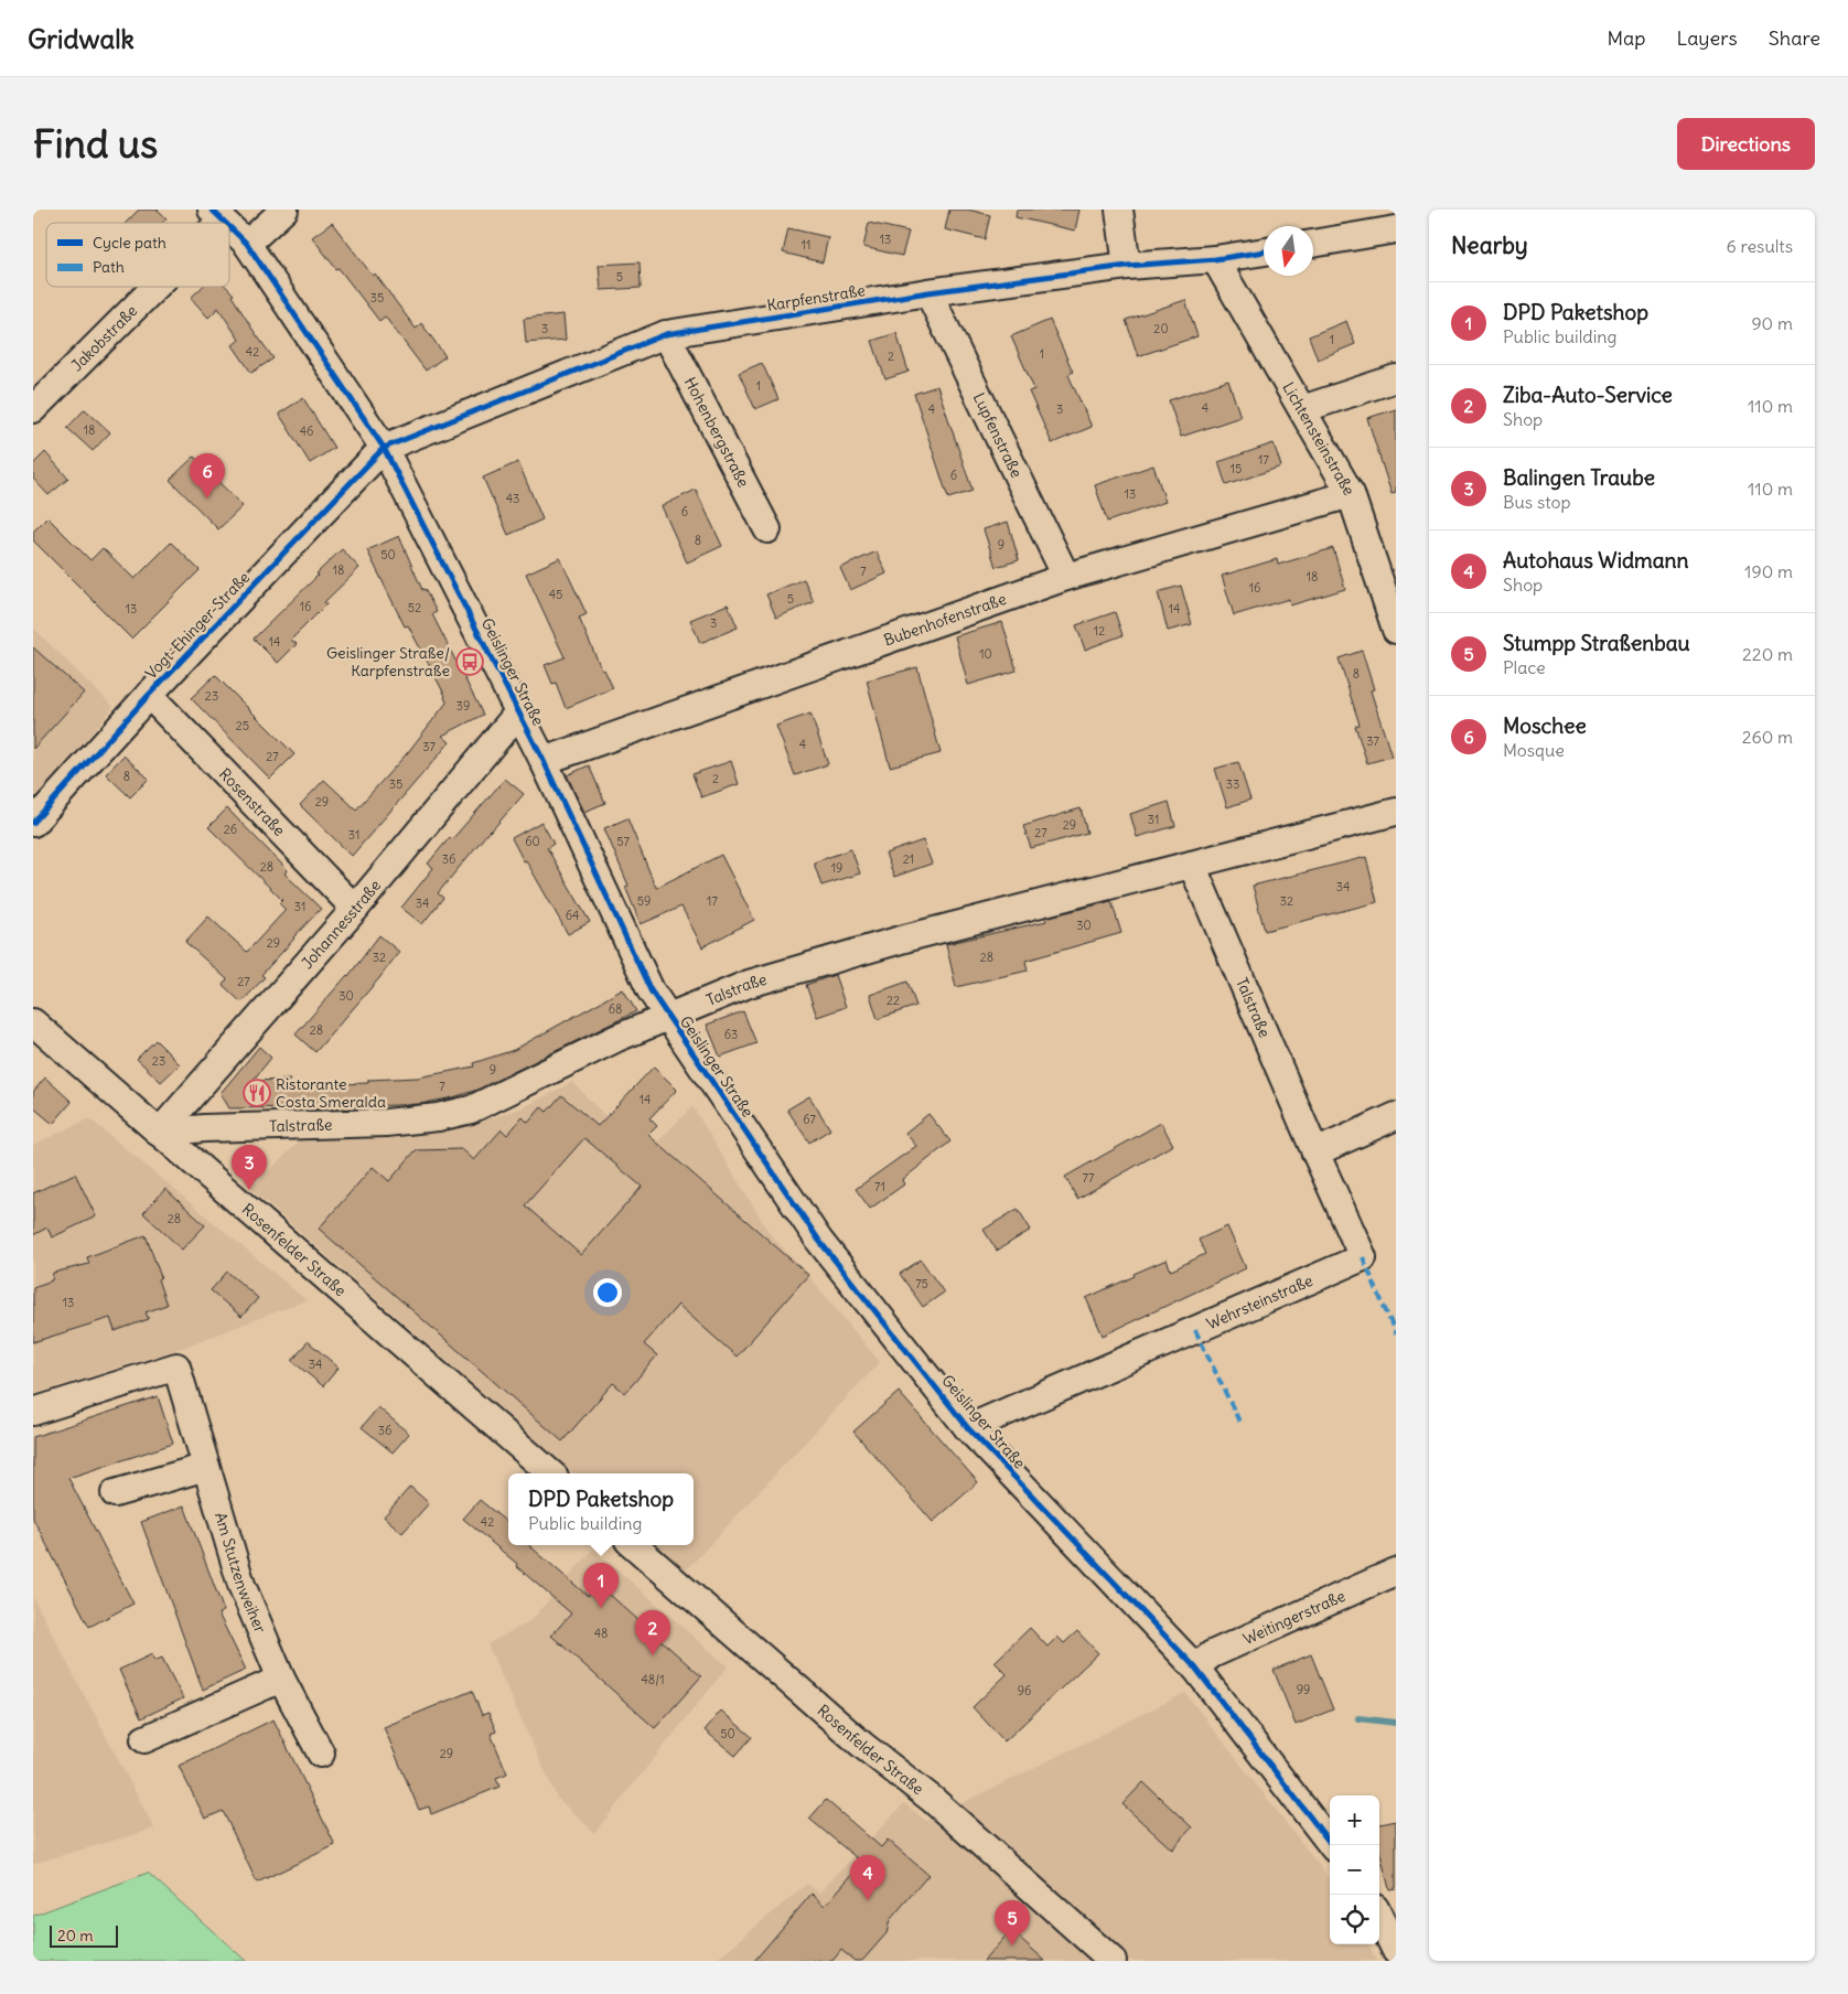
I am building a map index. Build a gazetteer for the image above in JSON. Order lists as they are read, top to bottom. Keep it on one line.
{"streets":{"street":["Karpfenstraße","Jakobstraße","Hohenbergstraße","Lupfenstraße","Lichtensteinstraße","Bubenhofenstraße","Vogt-Ehinger-Straße","Geislinger Straße","Rosenstraße","Johannesstraße","Talstraße","Rosenfelder Straße","Wehrsteinstraße","Am Stutzenweiher","Weitingerstraße"]},"crossings":[["Karpfenstraße","Hohenbergstraße"],["Karpfenstraße","Lupfenstraße"],["Karpfenstraße","Lichtensteinstraße"],["Karpfenstraße","Vogt-Ehinger-Straße"],["Karpfenstraße","Geislinger Straße"],["Lupfenstraße","Bubenhofenstraße"],["Lichtensteinstraße","Bubenhofenstraße"],["Bubenhofenstraße","Geislinger Straße"],["Vogt-Ehinger-Straße","Geislinger Straße"],["Vogt-Ehinger-Straße","Rosenstraße"],["Geislinger Straße","Johannesstraße"],["Geislinger Straße","Talstraße"],["Geislinger Straße","Wehrsteinstraße"],["Geislinger Straße","Weitingerstraße"],["Rosenstraße","Johannesstraße"],["Johannesstraße","Talstraße"],["Johannesstraße","Rosenfelder Straße"],["Talstraße","Rosenfelder Straße"],["Talstraße","Wehrsteinstraße"]],"places":{"bus stop":["Geislinger Straße/ Karpfenstraße"],"restaurant":["Ristorante Costa Smeralda"]},"house_numbers":["13","11","5","35","3","20","1","42","1","2","1","4","4","3","18","46","17","15","6","13","43","6","8","9","50","18","7","18","16","45","5","16","52","13","14","3","12","14","10","8","23","39","25","37","4","37","27","8","2","35","33","29","31","29","26","27","31","60","57","36","21","28","19","34","59","17","32","34","31","64","30","29","32","28","27","30","22","68","28","63","23","9","7","14","67","77","71","28","75","13","34","36","42","48","48/1","99","96","50","29"],"legend":["Cycle path","Path"],"scale_bar":"20 m","north":"bottom","page":{"header":"Gridwalk","nav":["Map","Layers","Share"],"buttons":"Directions","title":"Find us","heading":["Nearby","6 results"],"list":[{"mark":"1","name":"DPD Paketshop","note":"Public building","value":"90 m"},{"mark":"2","name":"Ziba-Auto-Service","note":"Shop","value":"110 m"},{"mark":"3","name":"Balingen Traube","note":"Bus stop","value":"110 m"},{"mark":"4","name":"Autohaus Widmann","note":"Shop","value":"190 m"},{"mark":"5","name":"Stumpp Straßenbau","note":"Place","value":"220 m"},{"mark":"6","name":"Moschee","note":"Mosque","value":"260 m"}],"pins":["6","3","1","2","4","5"],"popup":["DPD Paketshop","Public building"],"map_buttons":["+","−"],"scale":"20 m"}}
